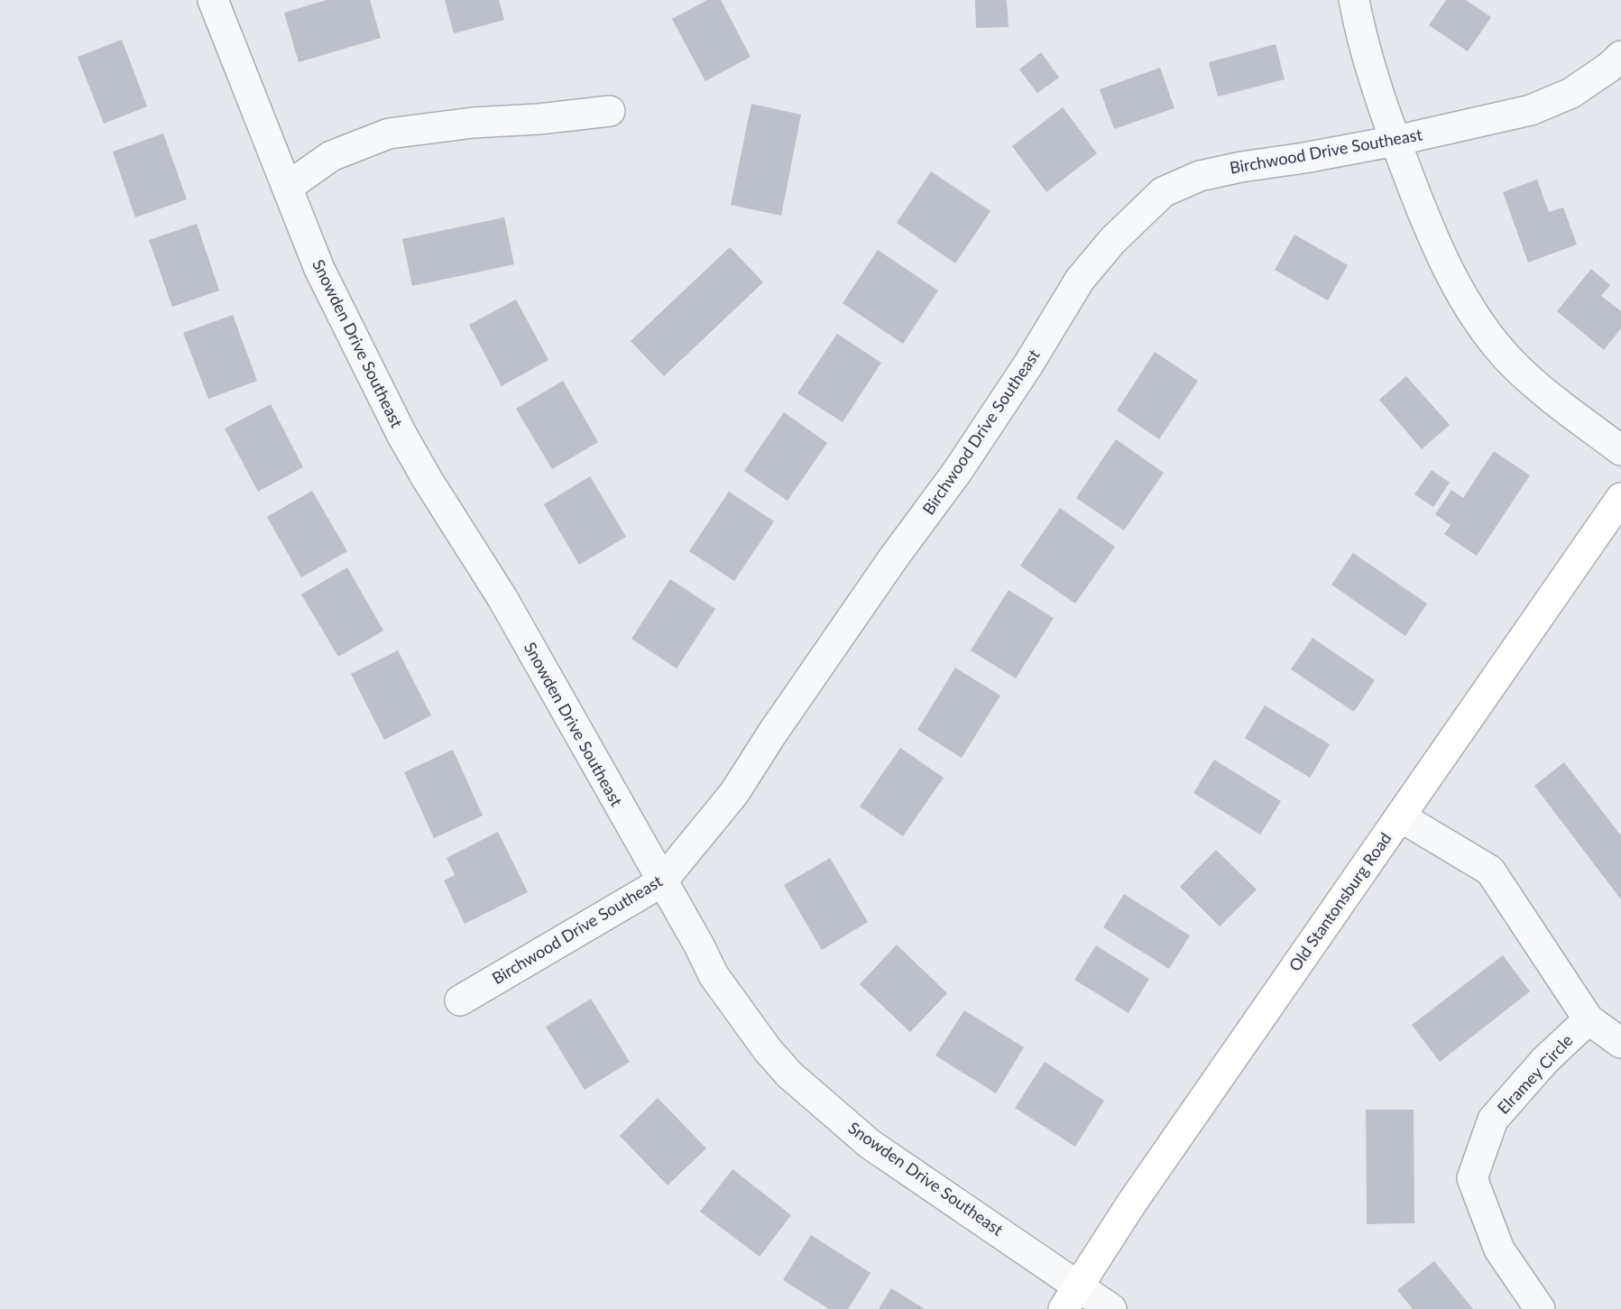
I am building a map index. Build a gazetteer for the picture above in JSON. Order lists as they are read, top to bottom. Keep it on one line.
{"streets":{"street":["Birchwood Drive Southeast","Snowden Drive Southeast","Old Stantonsburg Road","Elramey Circle"]},"crossings":[["Birchwood Drive Southeast","Snowden Drive Southeast"],["Snowden Drive Southeast","Old Stantonsburg Road"]]}
